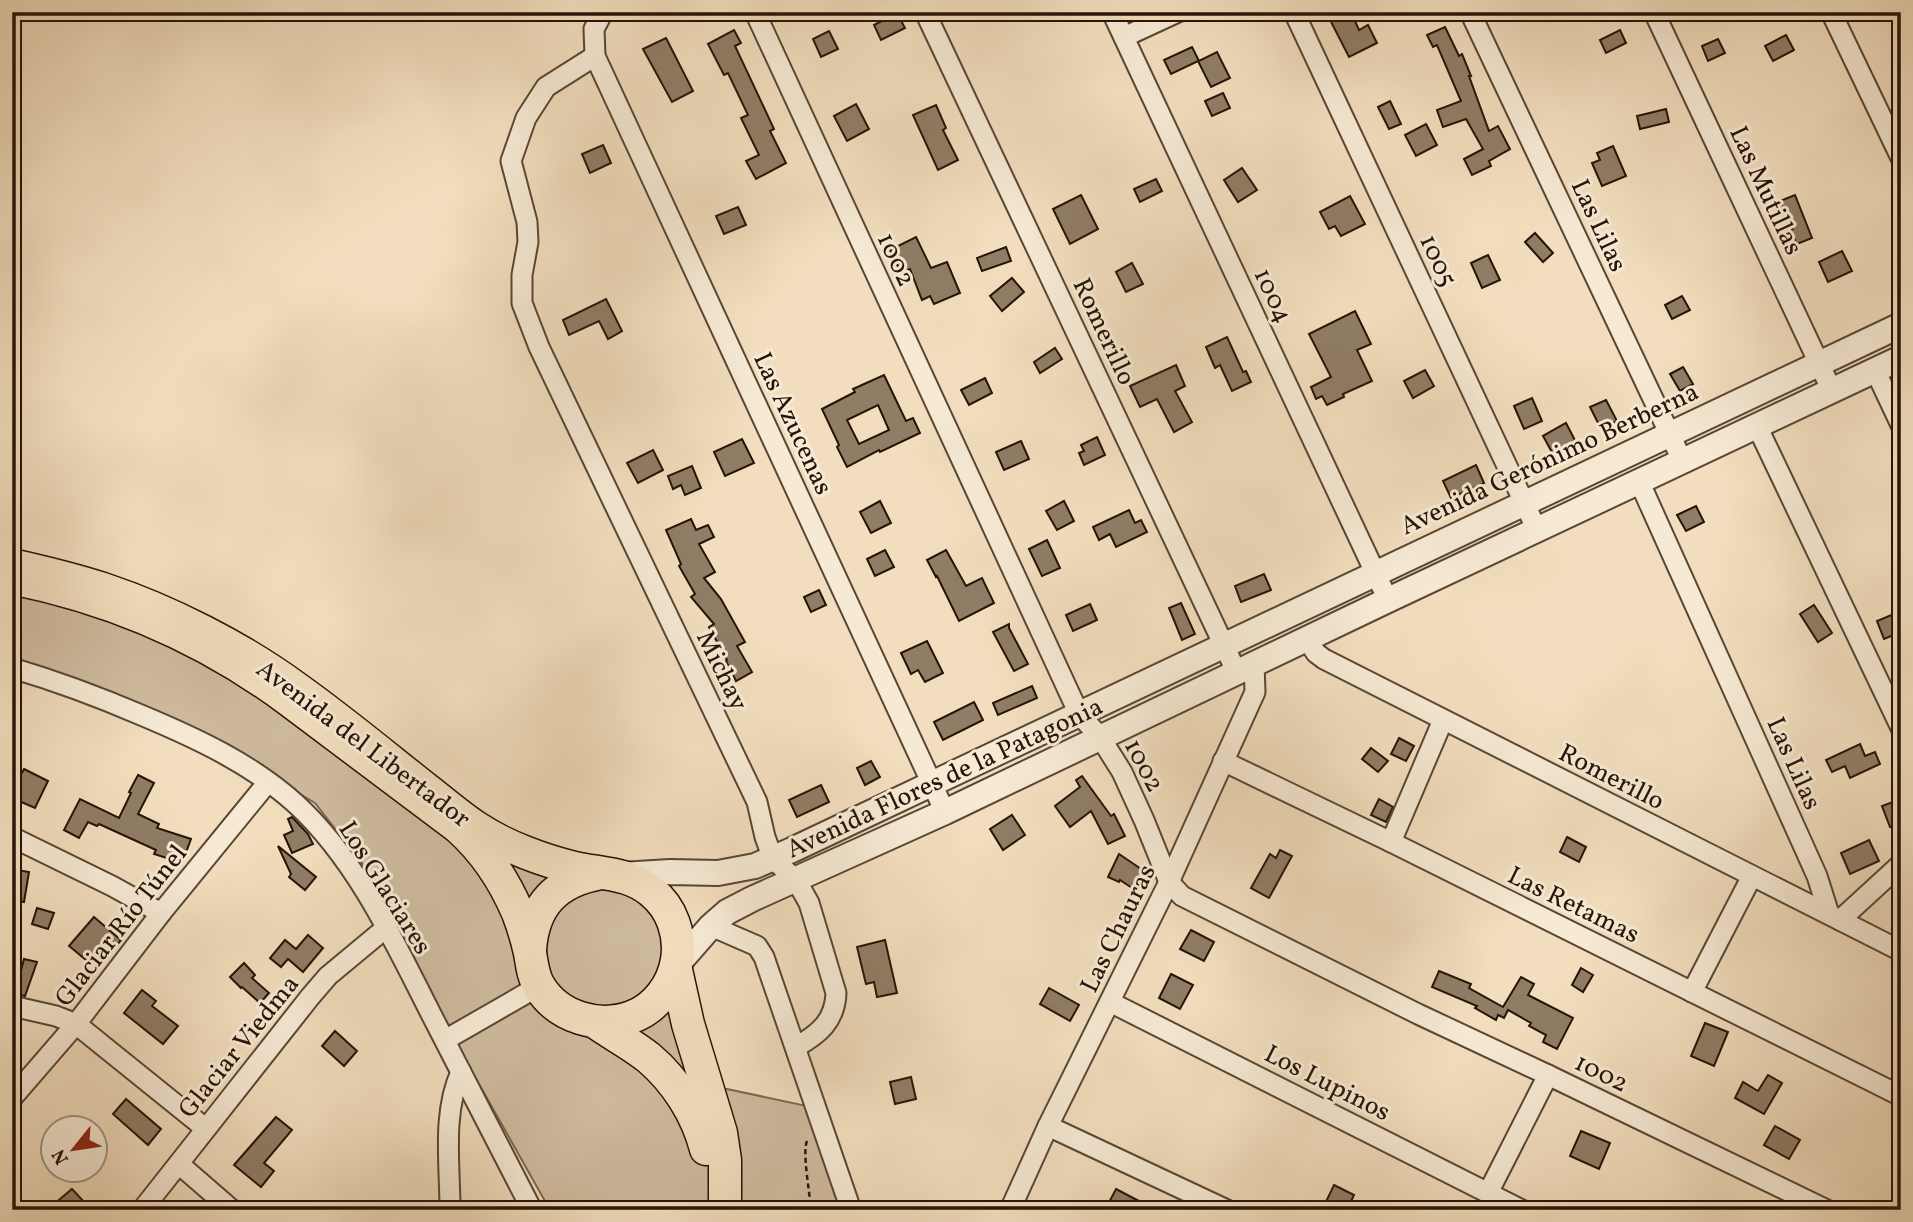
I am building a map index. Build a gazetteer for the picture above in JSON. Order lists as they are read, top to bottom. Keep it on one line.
{"streets":{"main road":["Avenida del Libertador"],"street":["Las Mutillas","Las Lilas","1002","1005","1004","Romerillo","Las Azucenas","Avenida Gerónimo Berberna","Michay","Avenida Flores de la Patagonia","Los Glaciares","Las Retamas","Glaciar Río Túnel","Las Chauras","Glaciar Viedma","Los Lupinos"]},"crossings":[["Las Mutillas","Avenida Gerónimo Berberna"],["Las Lilas","Romerillo"],["Las Lilas","Avenida Gerónimo Berberna"],["1002","Avenida Flores de la Patagonia"],["1002","Las Chauras"],["1005","Avenida Gerónimo Berberna"],["1004","Avenida Gerónimo Berberna"],["Romerillo","Avenida Gerónimo Berberna"],["Romerillo","Avenida Flores de la Patagonia"],["Romerillo","Las Chauras"],["Las Azucenas","Michay"],["Las Azucenas","Avenida Flores de la Patagonia"],["Avenida Gerónimo Berberna","Avenida Flores de la Patagonia"],["Michay","Avenida Flores de la Patagonia"],["Avenida del Libertador","Avenida Flores de la Patagonia"],["Avenida Flores de la Patagonia","Las Chauras"],["Los Glaciares","Glaciar Río Túnel"],["Los Glaciares","Glaciar Viedma"],["Las Retamas","Las Chauras"],["Las Chauras","Los Lupinos"]],"north":"bottom left"}
